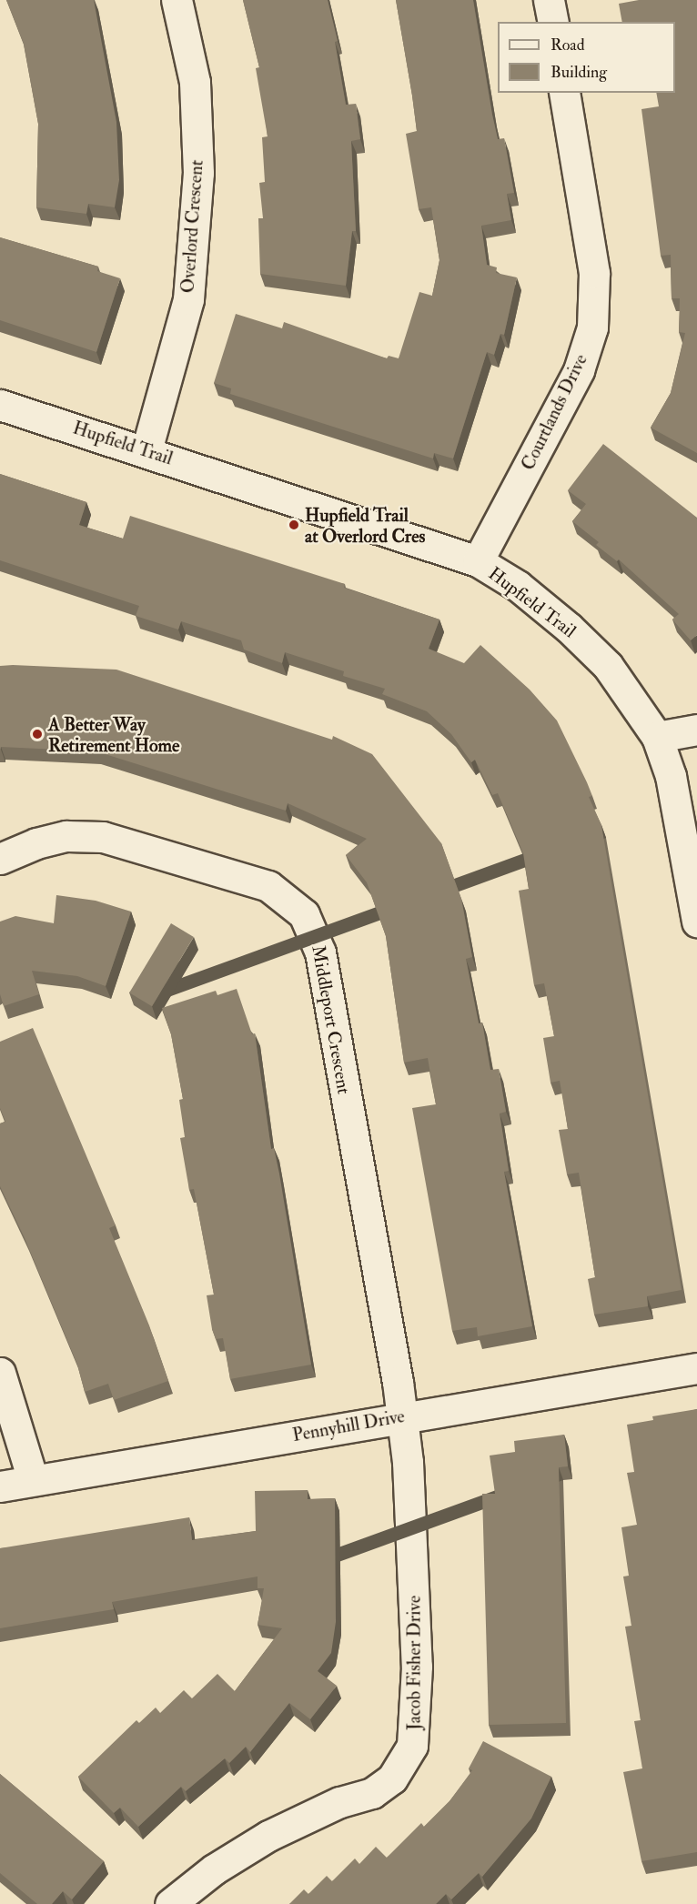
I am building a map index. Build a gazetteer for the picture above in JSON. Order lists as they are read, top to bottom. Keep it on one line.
{"streets":{"street":["Overlord Crescent","Courtlands Drive","Hupfield Trail","Middleport Crescent","Pennyhill Drive","Jacob Fisher Drive"]},"crossings":[["Overlord Crescent","Hupfield Trail"],["Courtlands Drive","Hupfield Trail"],["Middleport Crescent","Pennyhill Drive"],["Middleport Crescent","Jacob Fisher Drive"],["Pennyhill Drive","Jacob Fisher Drive"]],"places":["Hupfield Trail at Overlord Cres","A Better Way Retirement Home"],"legend":["Road","Building"]}
